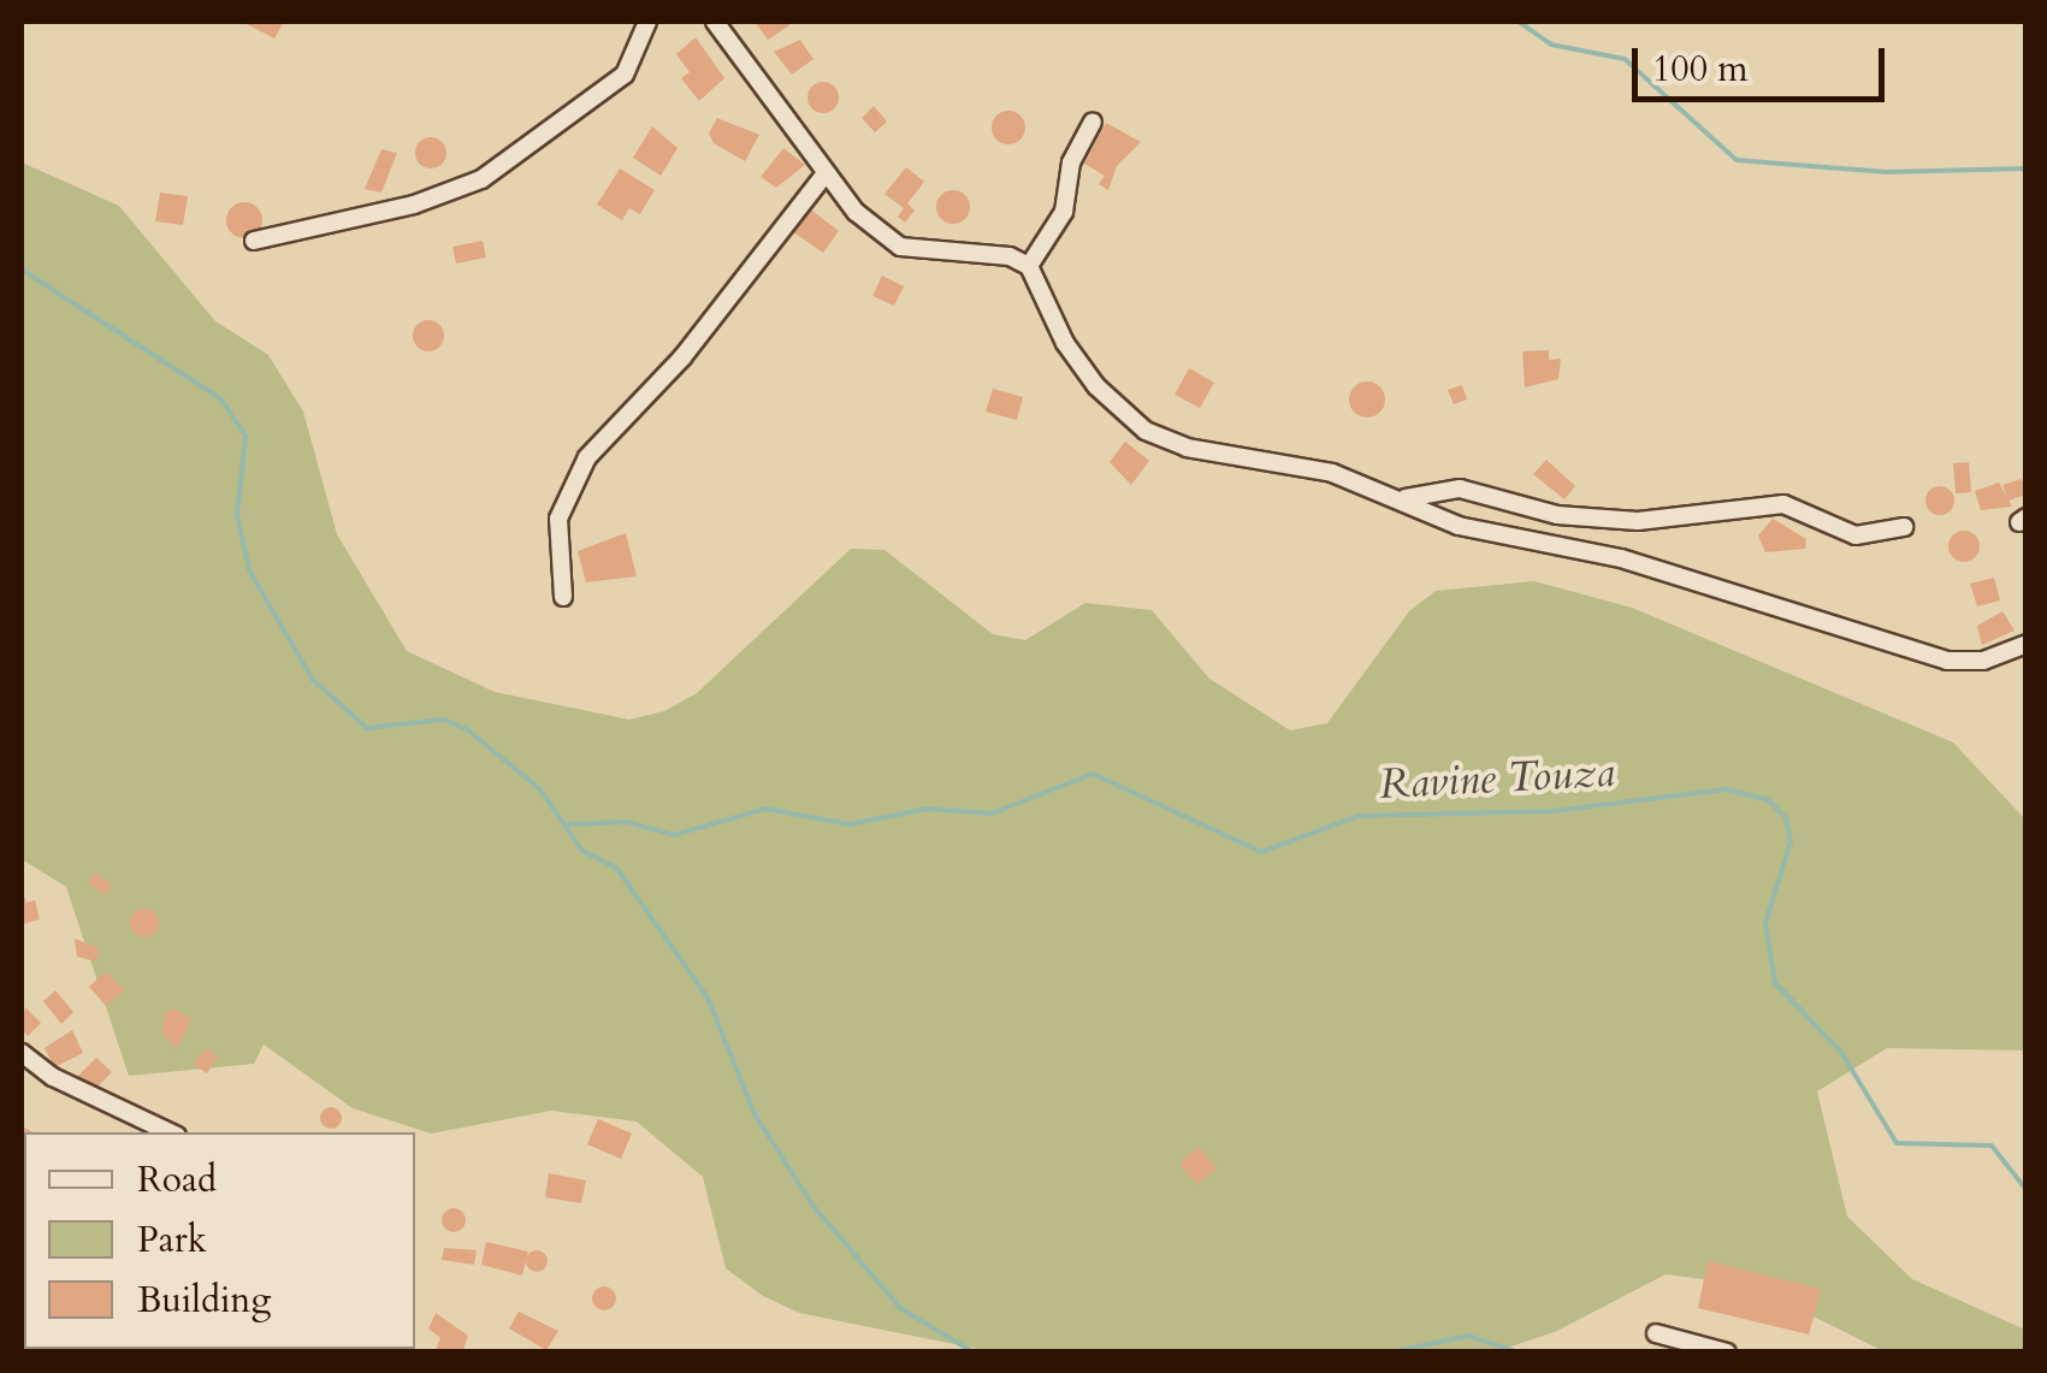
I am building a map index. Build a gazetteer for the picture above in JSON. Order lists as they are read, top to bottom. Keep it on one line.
{"water":["Ravine Touza"],"legend":["Road","Park","Building"],"scale_bar":"100 m"}
